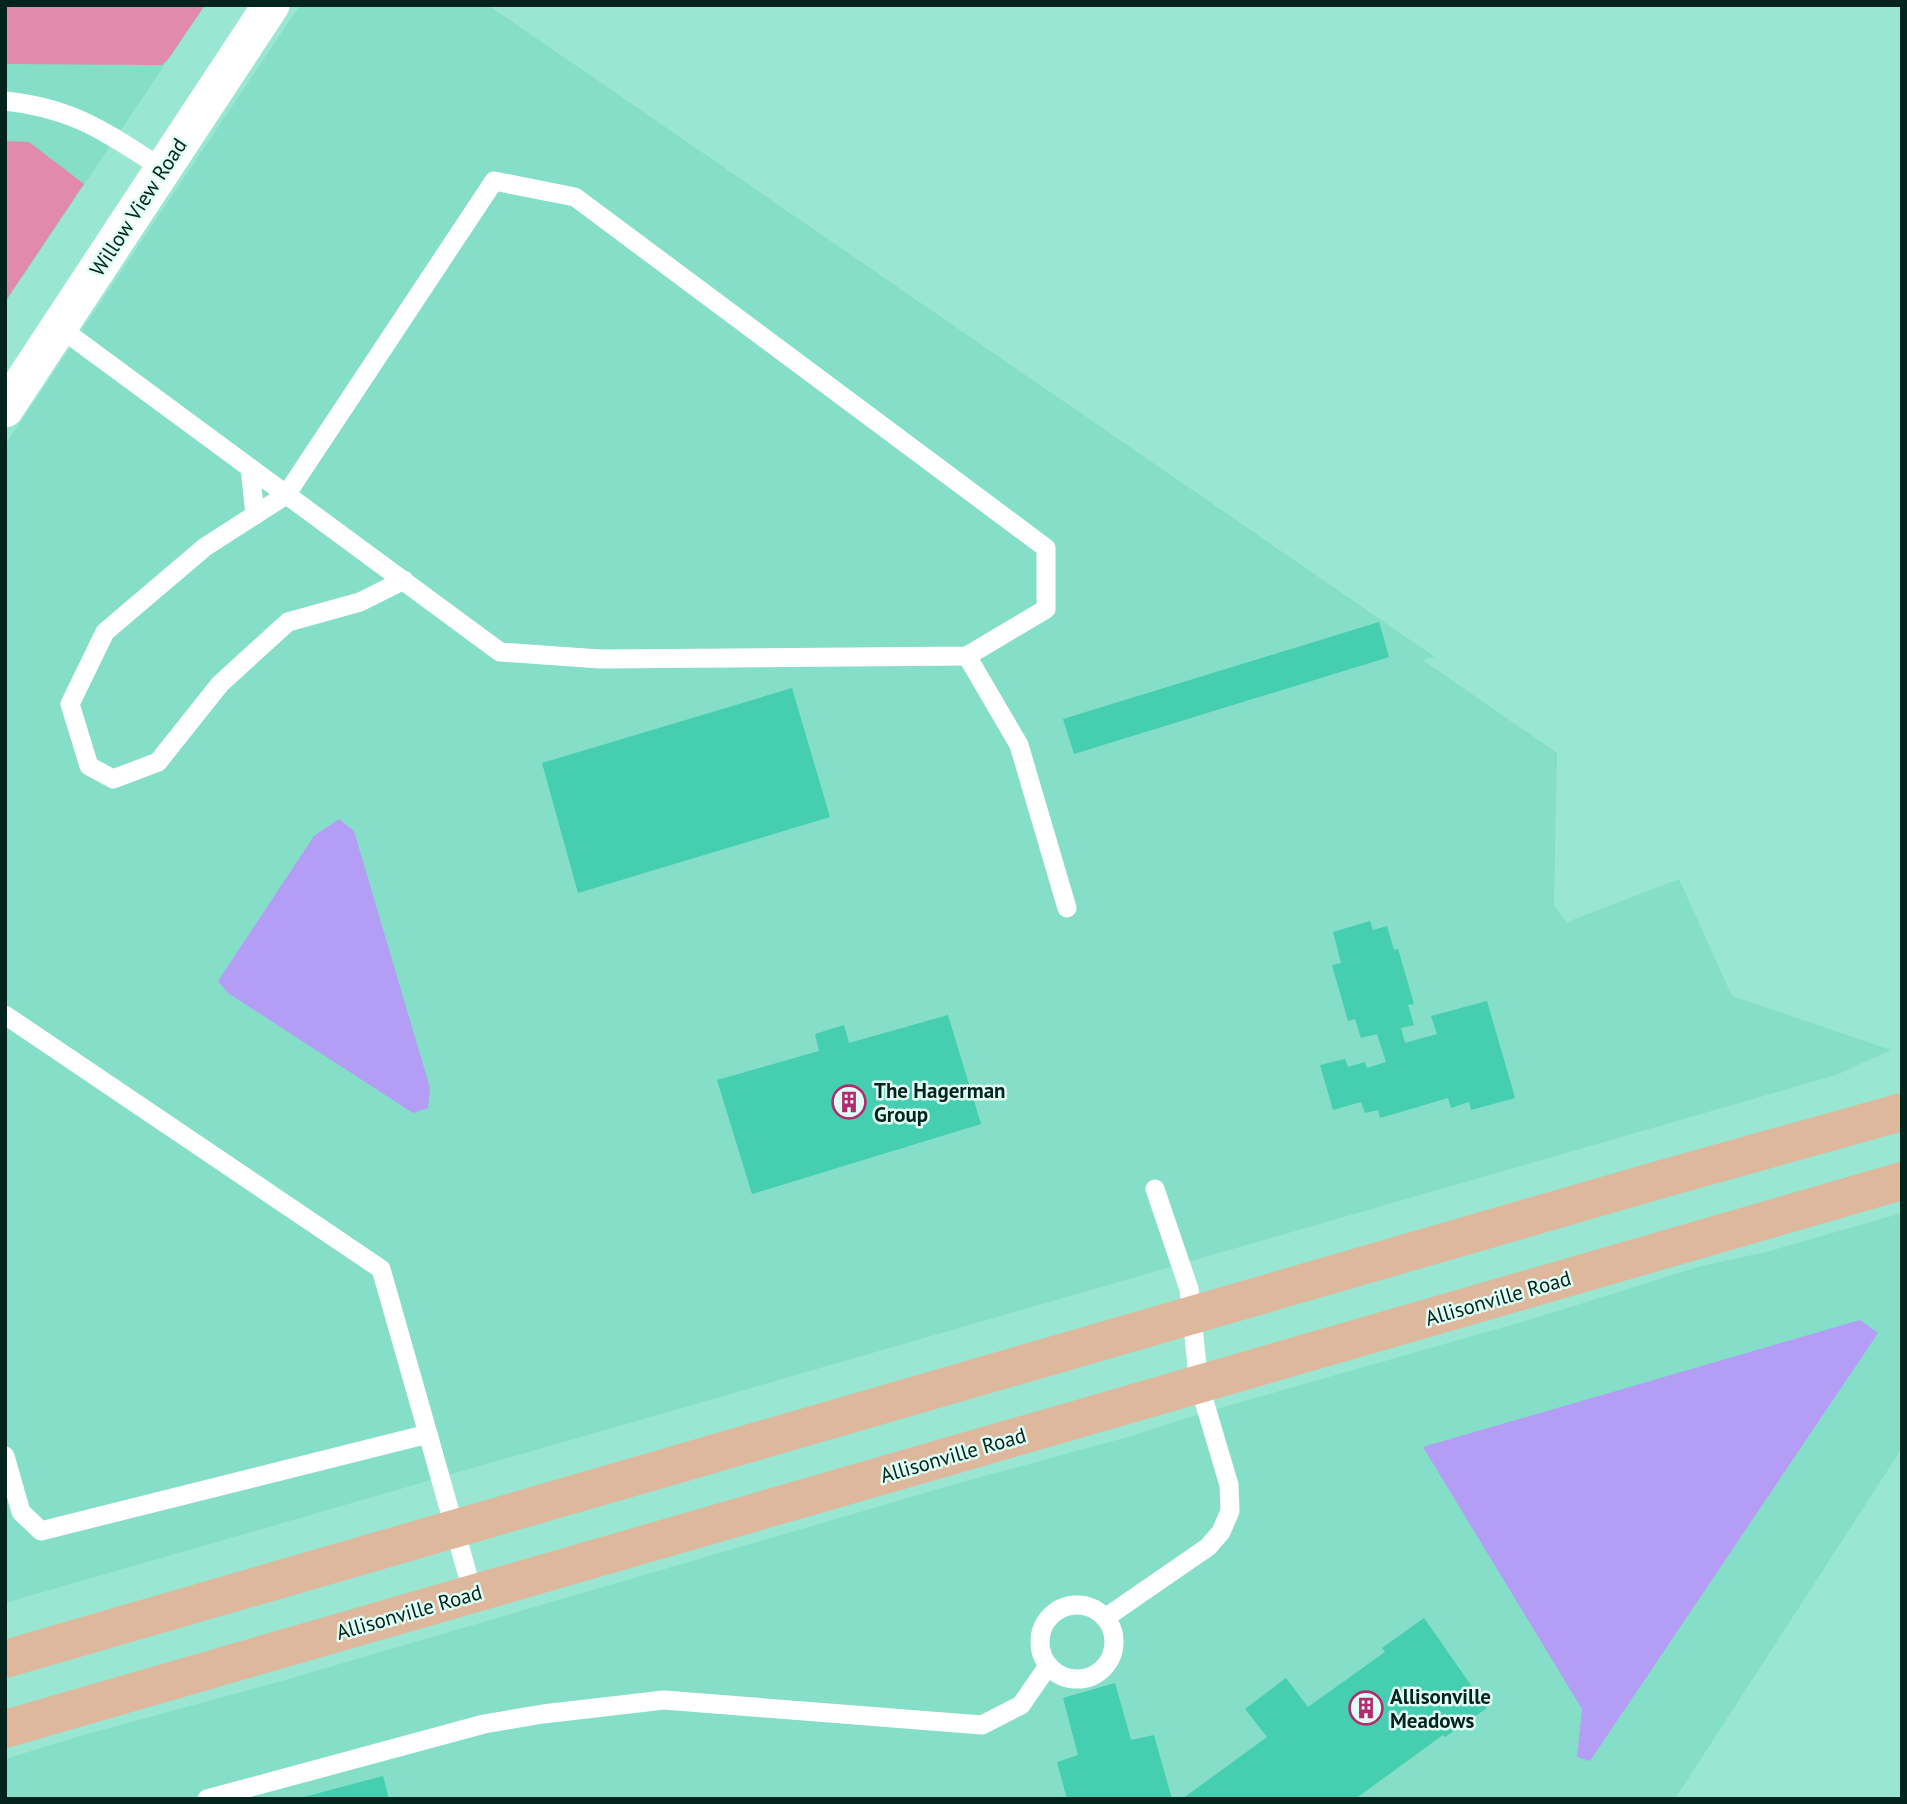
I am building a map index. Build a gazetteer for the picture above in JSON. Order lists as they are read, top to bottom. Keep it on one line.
{"streets":{"main road":["Allisonville Road"],"street":["Willow View Road"]},"places":{"building":["The Hagerman Group","Allisonville Meadows"]}}
